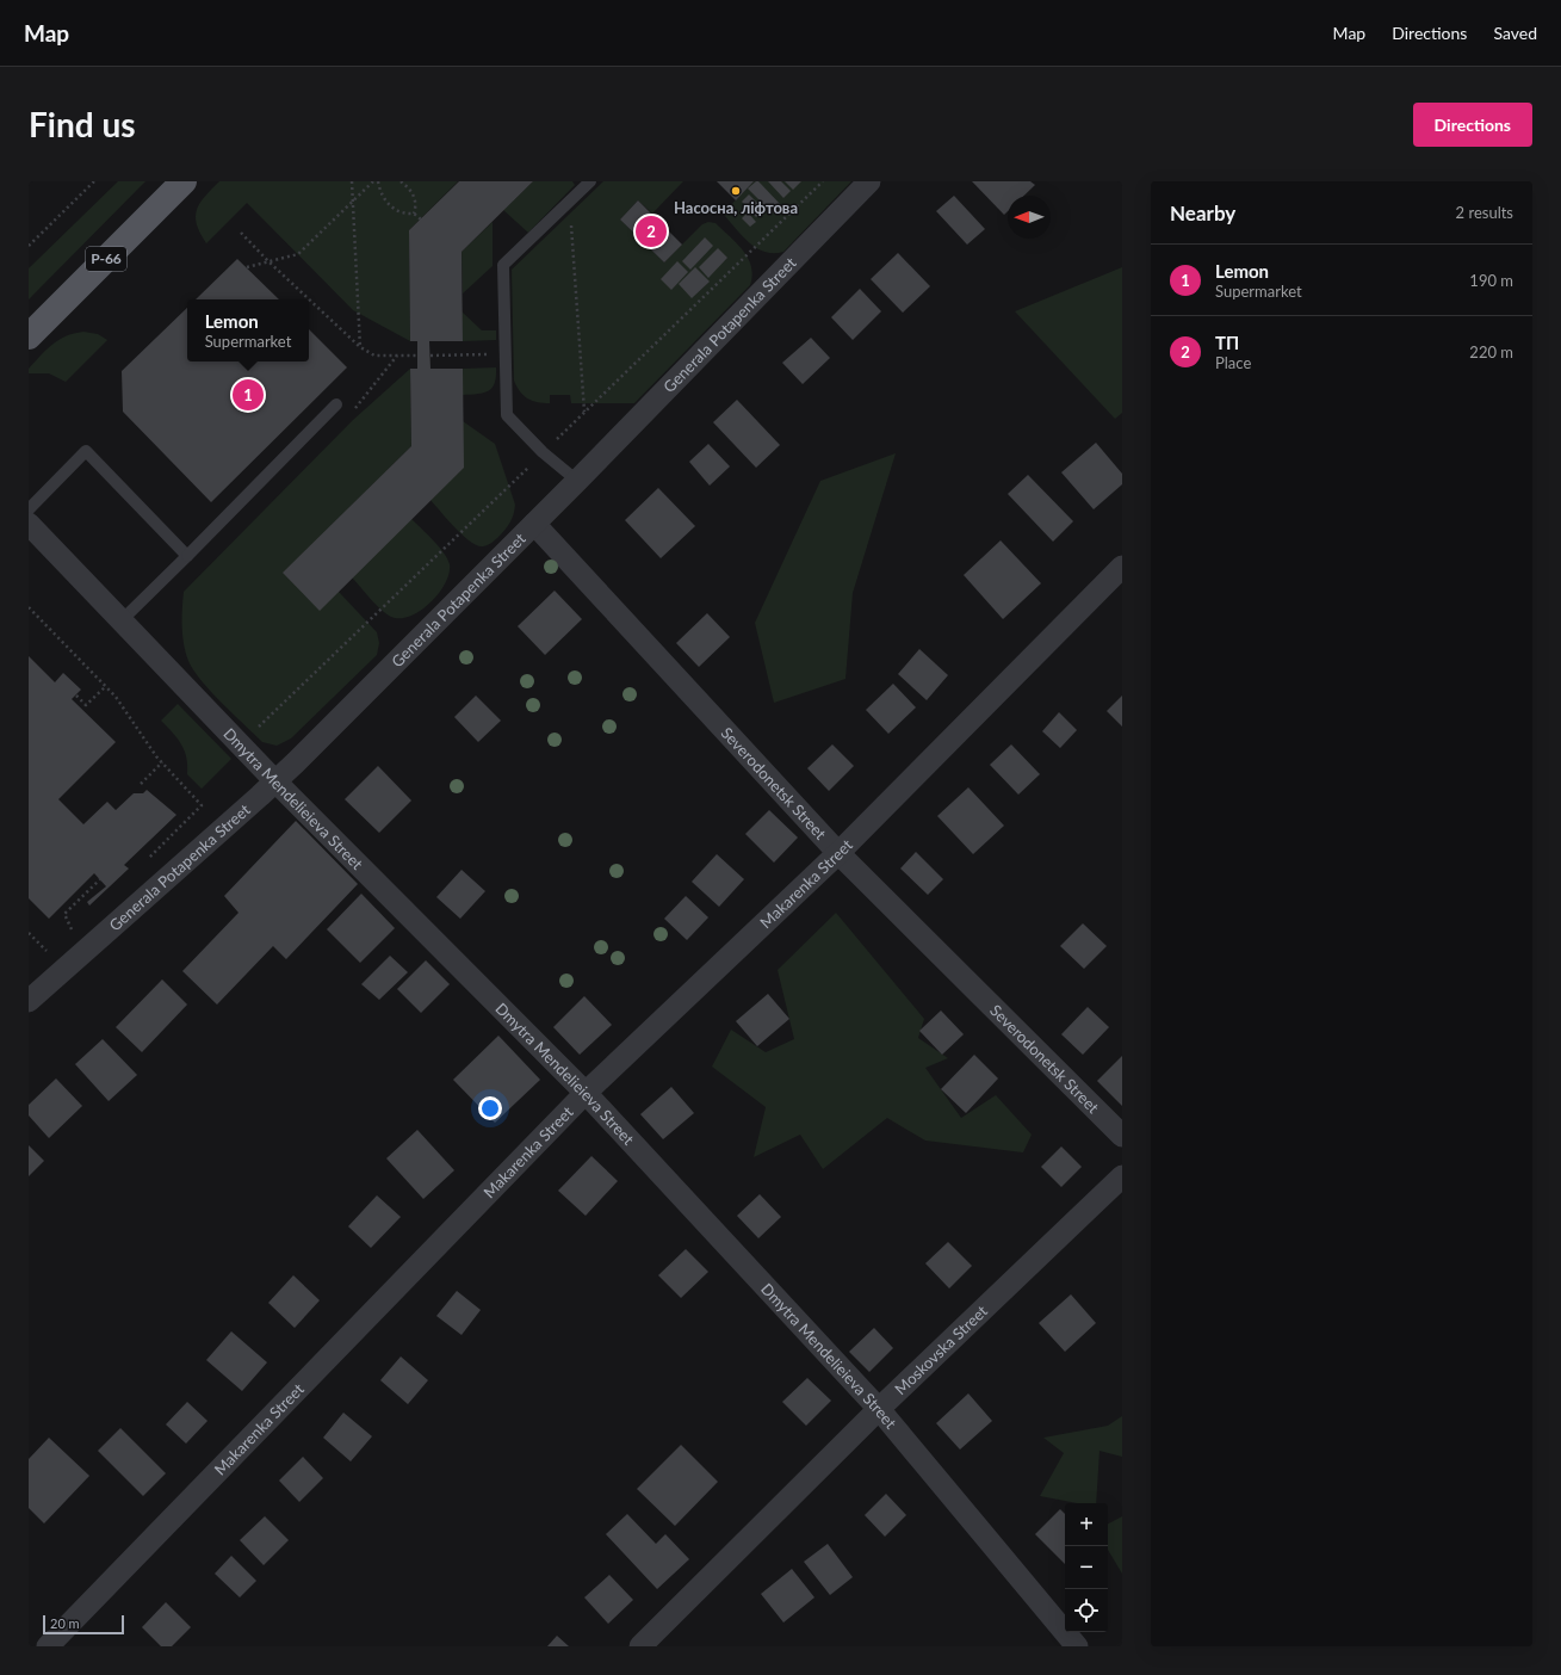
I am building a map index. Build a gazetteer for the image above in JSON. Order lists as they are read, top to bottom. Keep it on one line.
{"streets":{"main road":["Р-66"],"street":["Generala Potapenka Street","Severodonetsk Street","Dmytra Mendelieieva Street","Makarenka Street","Moskovska Street"]},"crossings":[["Generala Potapenka Street","Severodonetsk Street"],["Generala Potapenka Street","Dmytra Mendelieieva Street"],["Severodonetsk Street","Makarenka Street"],["Dmytra Mendelieieva Street","Makarenka Street"],["Dmytra Mendelieieva Street","Moskovska Street"]],"places":["Насосна, ліфтова"],"scale_bar":"20 m","north":"left","page":{"header":"Map","nav":["Map","Directions","Saved"],"buttons":"Directions","title":"Find us","heading":["Nearby","2 results"],"pins":["2","1"],"list":[{"mark":"1","name":"Lemon","note":"Supermarket","value":"190 m"},{"mark":"2","name":"ТП","note":"Place","value":"220 m"}],"popup":["Lemon","Supermarket"],"map_buttons":["+","−"],"scale":"20 m"}}
